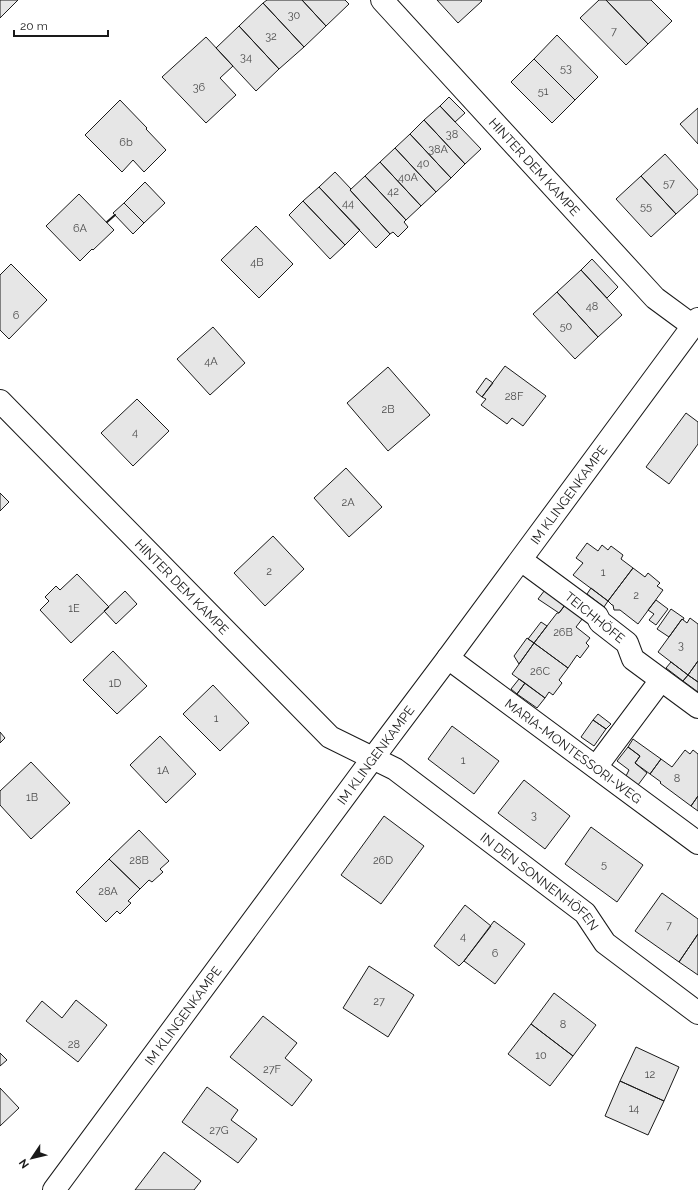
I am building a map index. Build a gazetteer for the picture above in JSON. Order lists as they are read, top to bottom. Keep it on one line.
{"streets":{"street":["HINTER DEM KAMPE","IM KLINGENKAMPE","TEICHHÖFE","MARIA-MONTESSORI-WEG","IN DEN SONNENHÖFEN"]},"crossings":[["HINTER DEM KAMPE","IM KLINGENKAMPE"],["HINTER DEM KAMPE","IN DEN SONNENHÖFEN"],["IM KLINGENKAMPE","TEICHHÖFE"],["IM KLINGENKAMPE","MARIA-MONTESSORI-WEG"],["IM KLINGENKAMPE","IN DEN SONNENHÖFEN"]],"house_numbers":["30","7","32","34","53","36","51","38","6b","38A","40","40A","57","42","44","55","6A","4B","48","6","50","4A","28F","2B","4","2A","2","1","2","1E","26B","3","26C","1D","1","1","1A","8","1B","3","28B","26D","5","28A","7","4","6","27","8","28","10","27F","12","14","27G"],"scale_bar":"20 m","north":"bottom left"}
